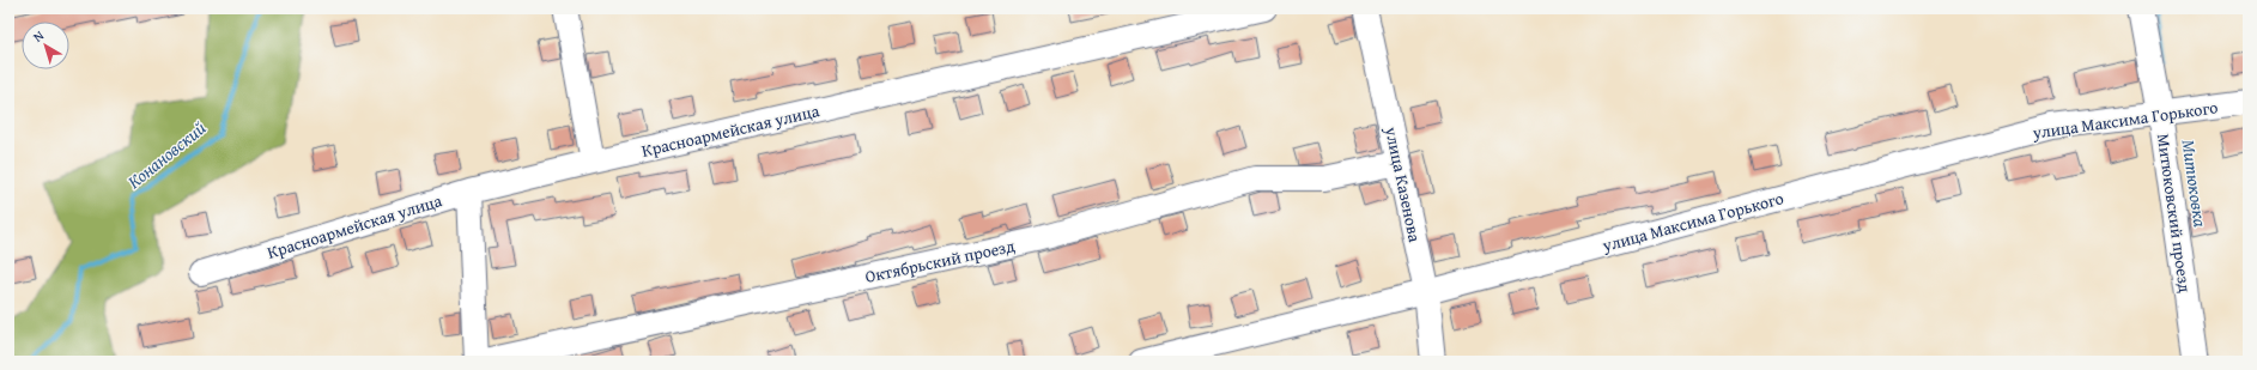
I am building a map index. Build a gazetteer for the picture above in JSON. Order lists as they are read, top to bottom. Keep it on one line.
{"streets":{"street":["улица Максима Горького","Красноармейская улица","улица Казенова","Митюковский проезд","Октябрьский проезд"]},"crossings":[["улица Максима Горького","улица Казенова"],["улица Максима Горького","Митюковский проезд"],["улица Казенова","Октябрьский проезд"]],"water":["Конановский","Митюковка"],"north":"top left"}
